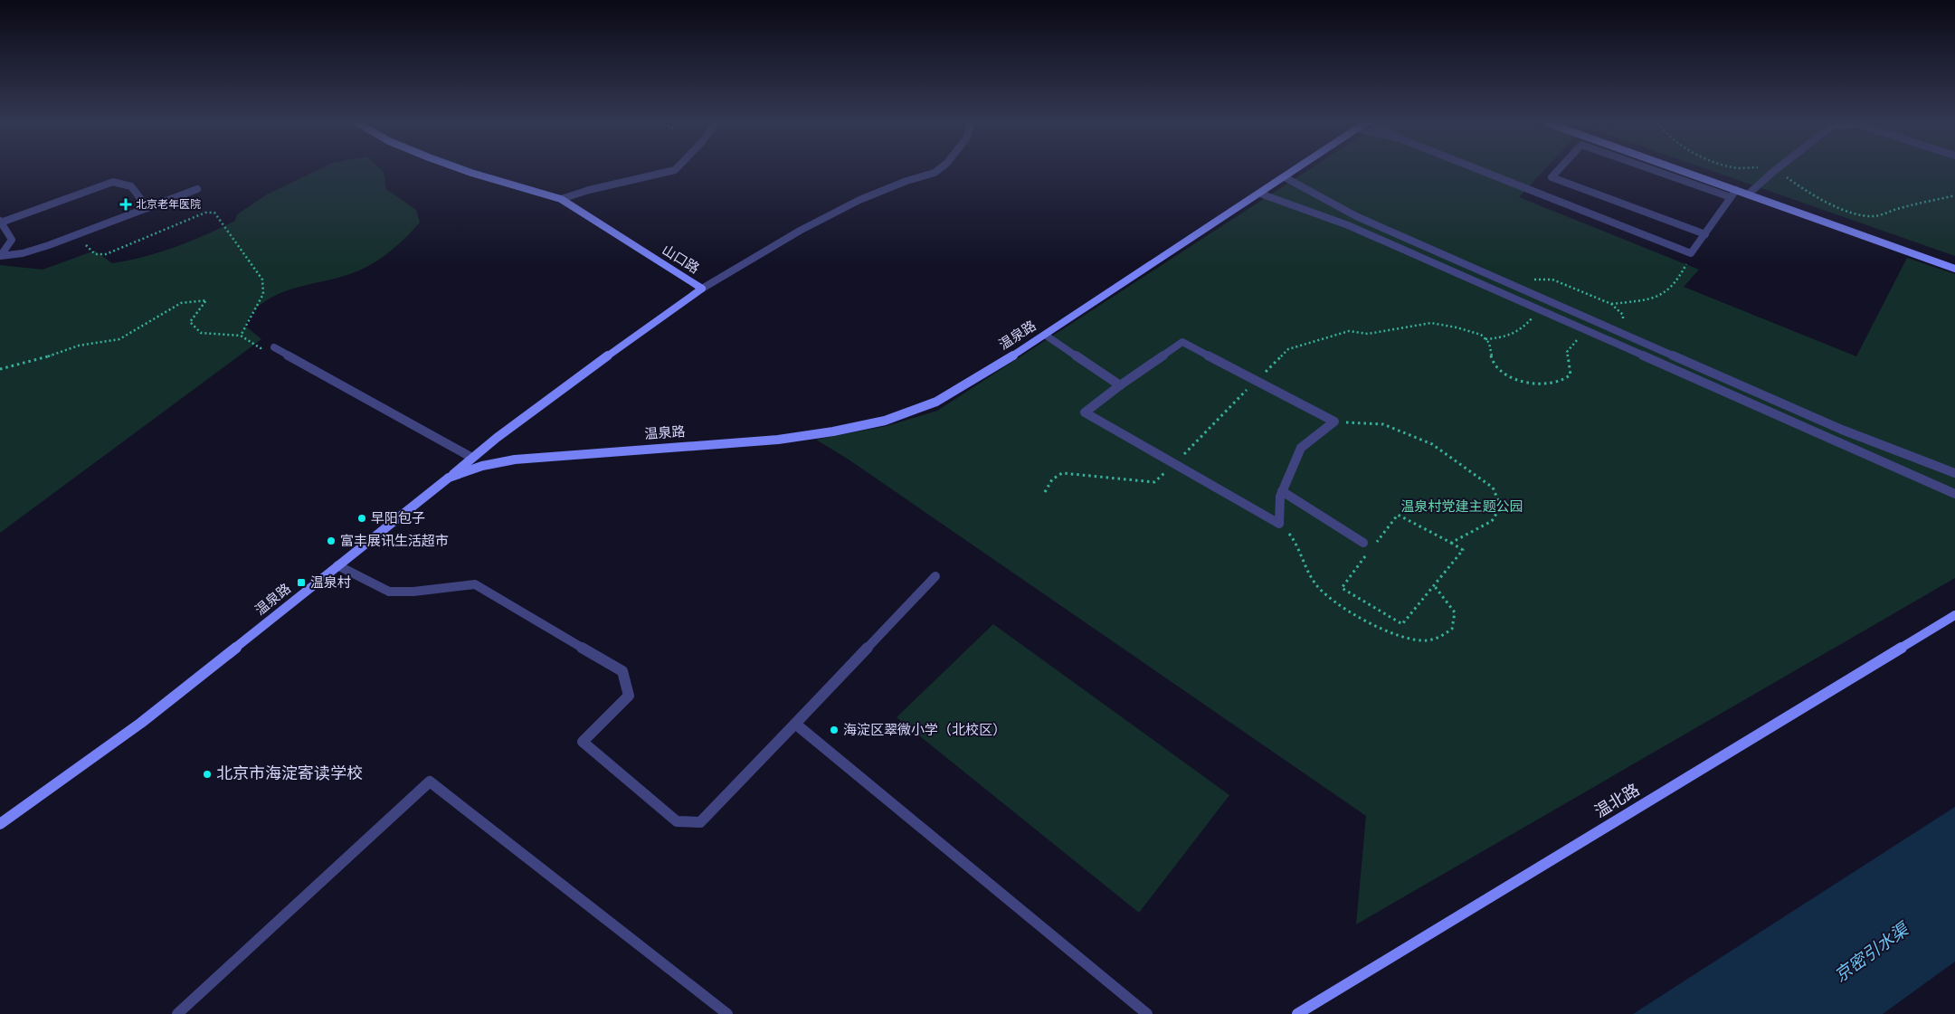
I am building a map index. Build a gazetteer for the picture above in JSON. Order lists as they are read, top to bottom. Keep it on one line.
{"streets":{"main road":["山口路","温泉路","温北路"]},"crossings":[["山口路","温泉路"]],"water":["京密引水渠"],"parks":["温泉村党建主题公园"],"places":{"health":["北京老年医院"],"other":["早阳包子","富丰展讯生活超市","海淀区翠微小学（北校区）","北京市海淀寄读学校"],"transit":["温泉村"]}}
